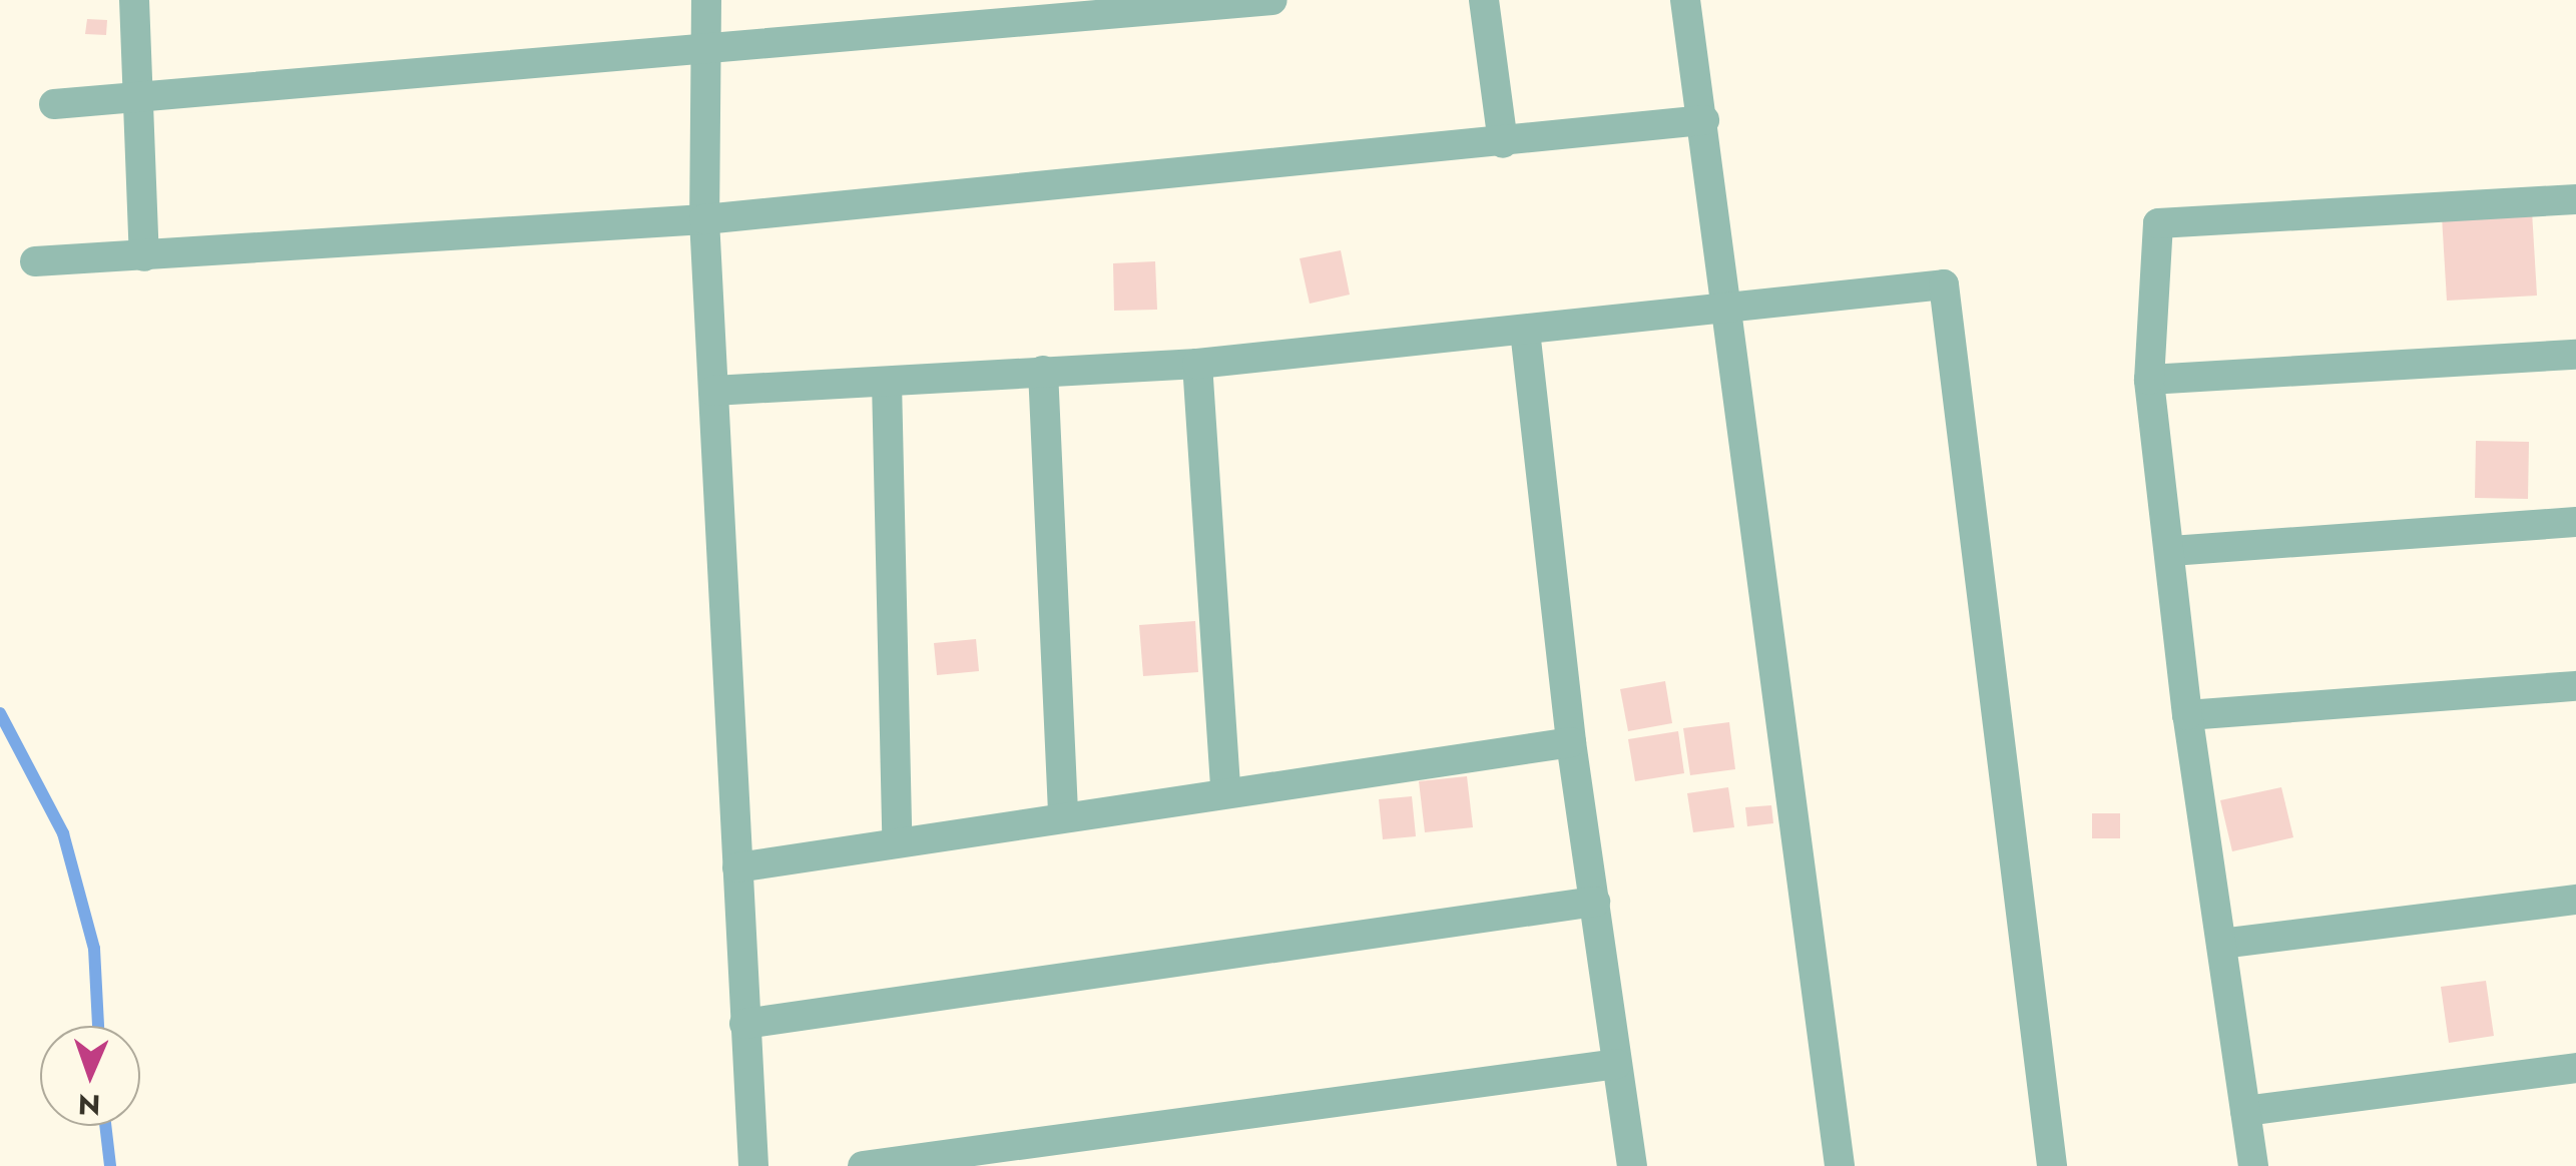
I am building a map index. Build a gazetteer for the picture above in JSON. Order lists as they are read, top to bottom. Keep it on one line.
{"north":"bottom"}
